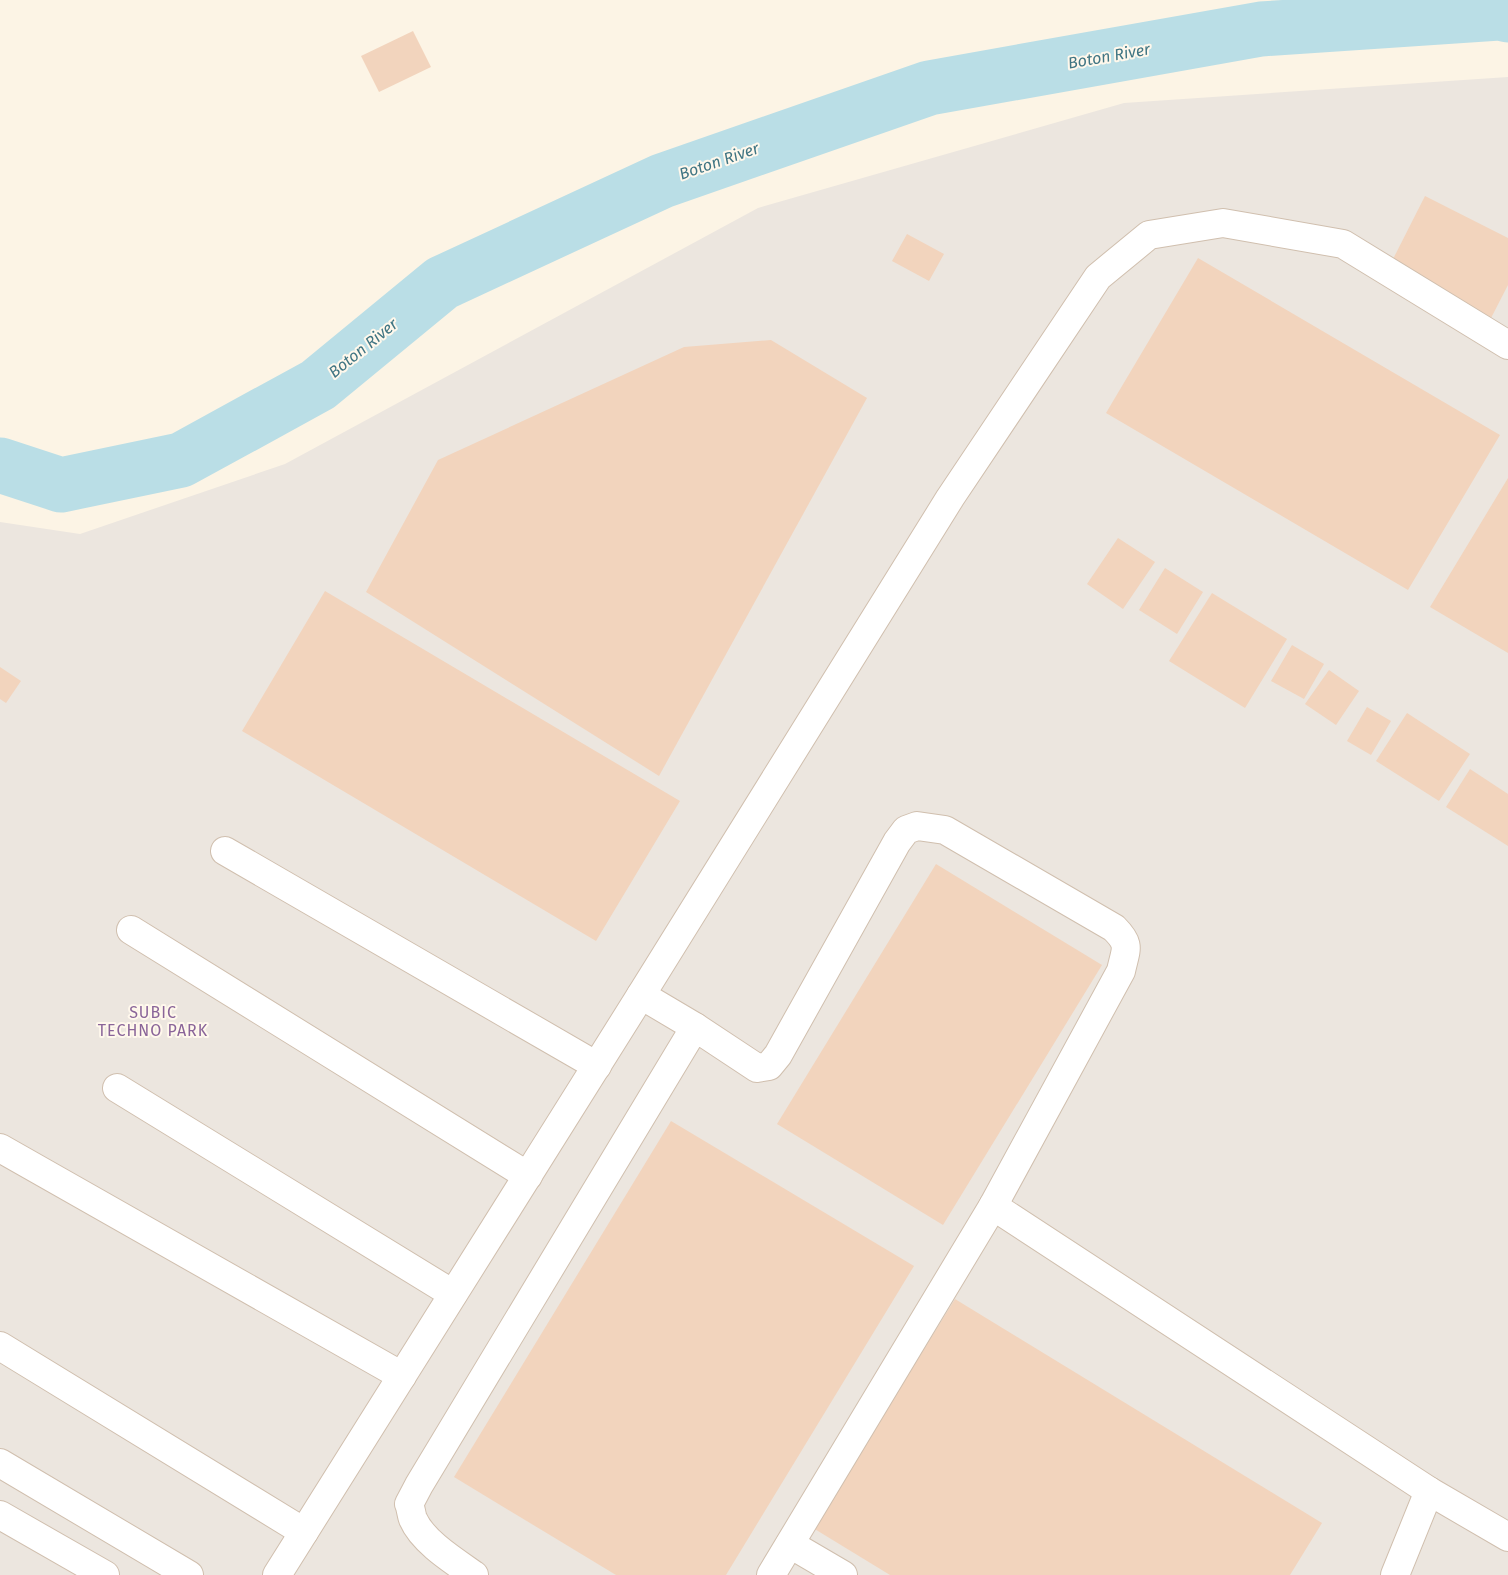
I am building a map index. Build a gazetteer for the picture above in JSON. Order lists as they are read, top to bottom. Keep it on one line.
{"districts":["SUBIC TECHNO PARK"],"water":["Boton River"]}
